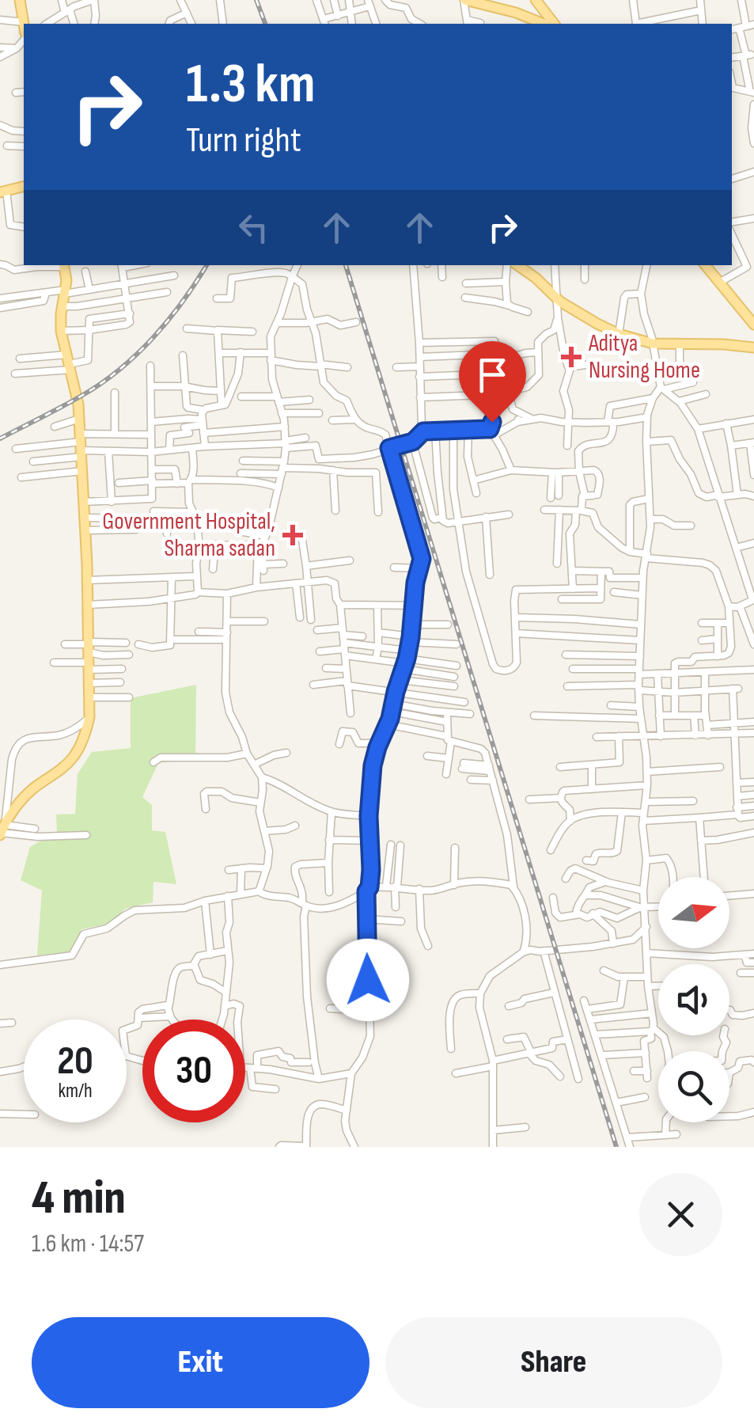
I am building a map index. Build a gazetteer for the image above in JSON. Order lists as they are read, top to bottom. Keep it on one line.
{"places":{"health":["Aditya Nursing Home","Government Hospital, Sharma sadan"]},"north":"right","page":{"turn":["1.3 km","Turn right"],"speed":"20 km/h","limit":"30","heading":["4 min","1.6 km · 14:57"],"buttons":["Exit","Share"]}}
